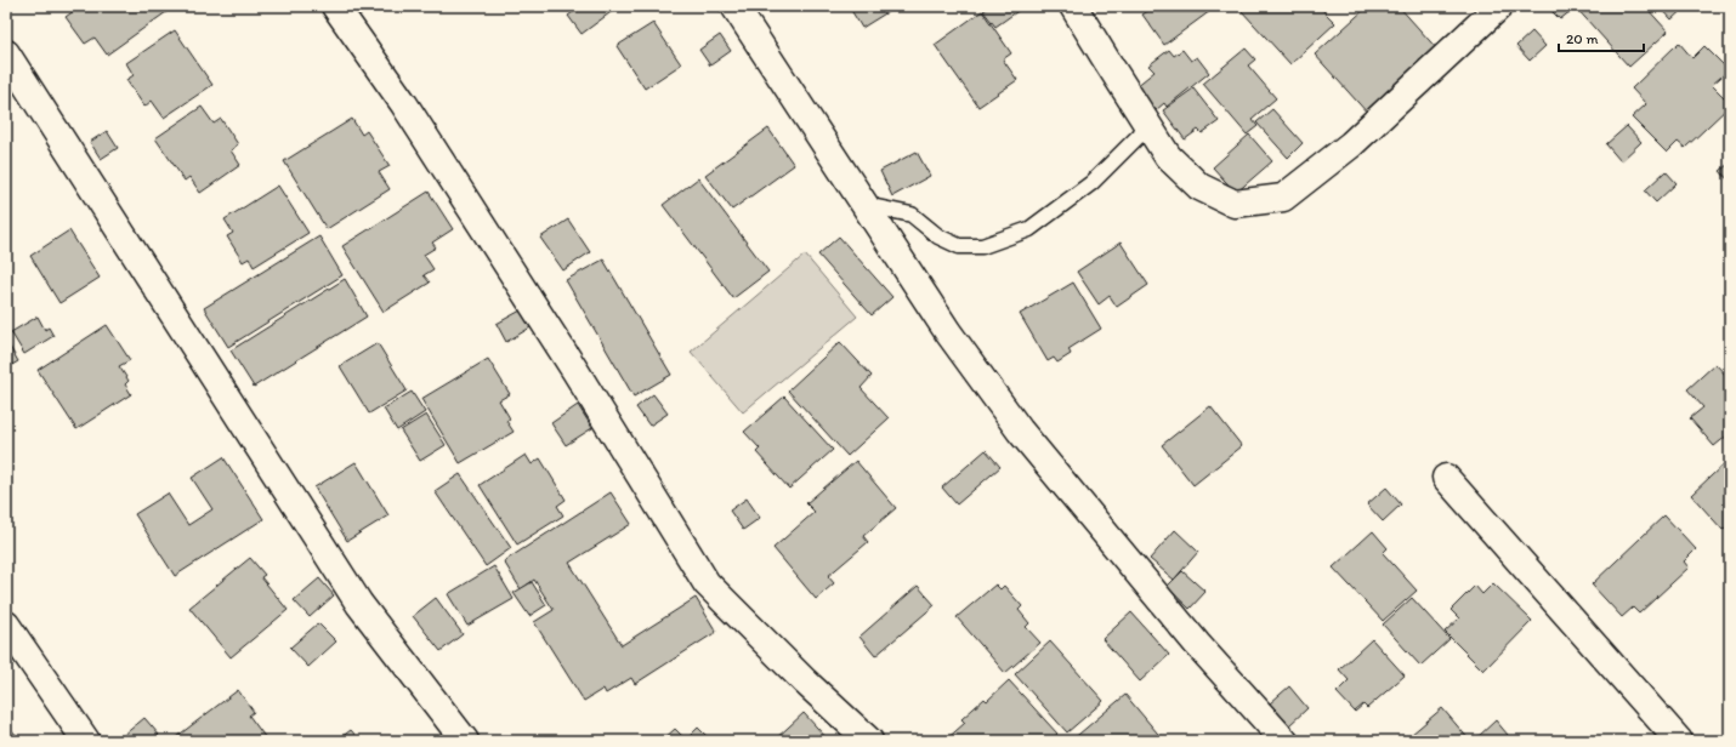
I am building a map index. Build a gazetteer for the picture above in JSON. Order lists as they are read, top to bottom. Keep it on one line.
{"scale_bar":"20 m"}
